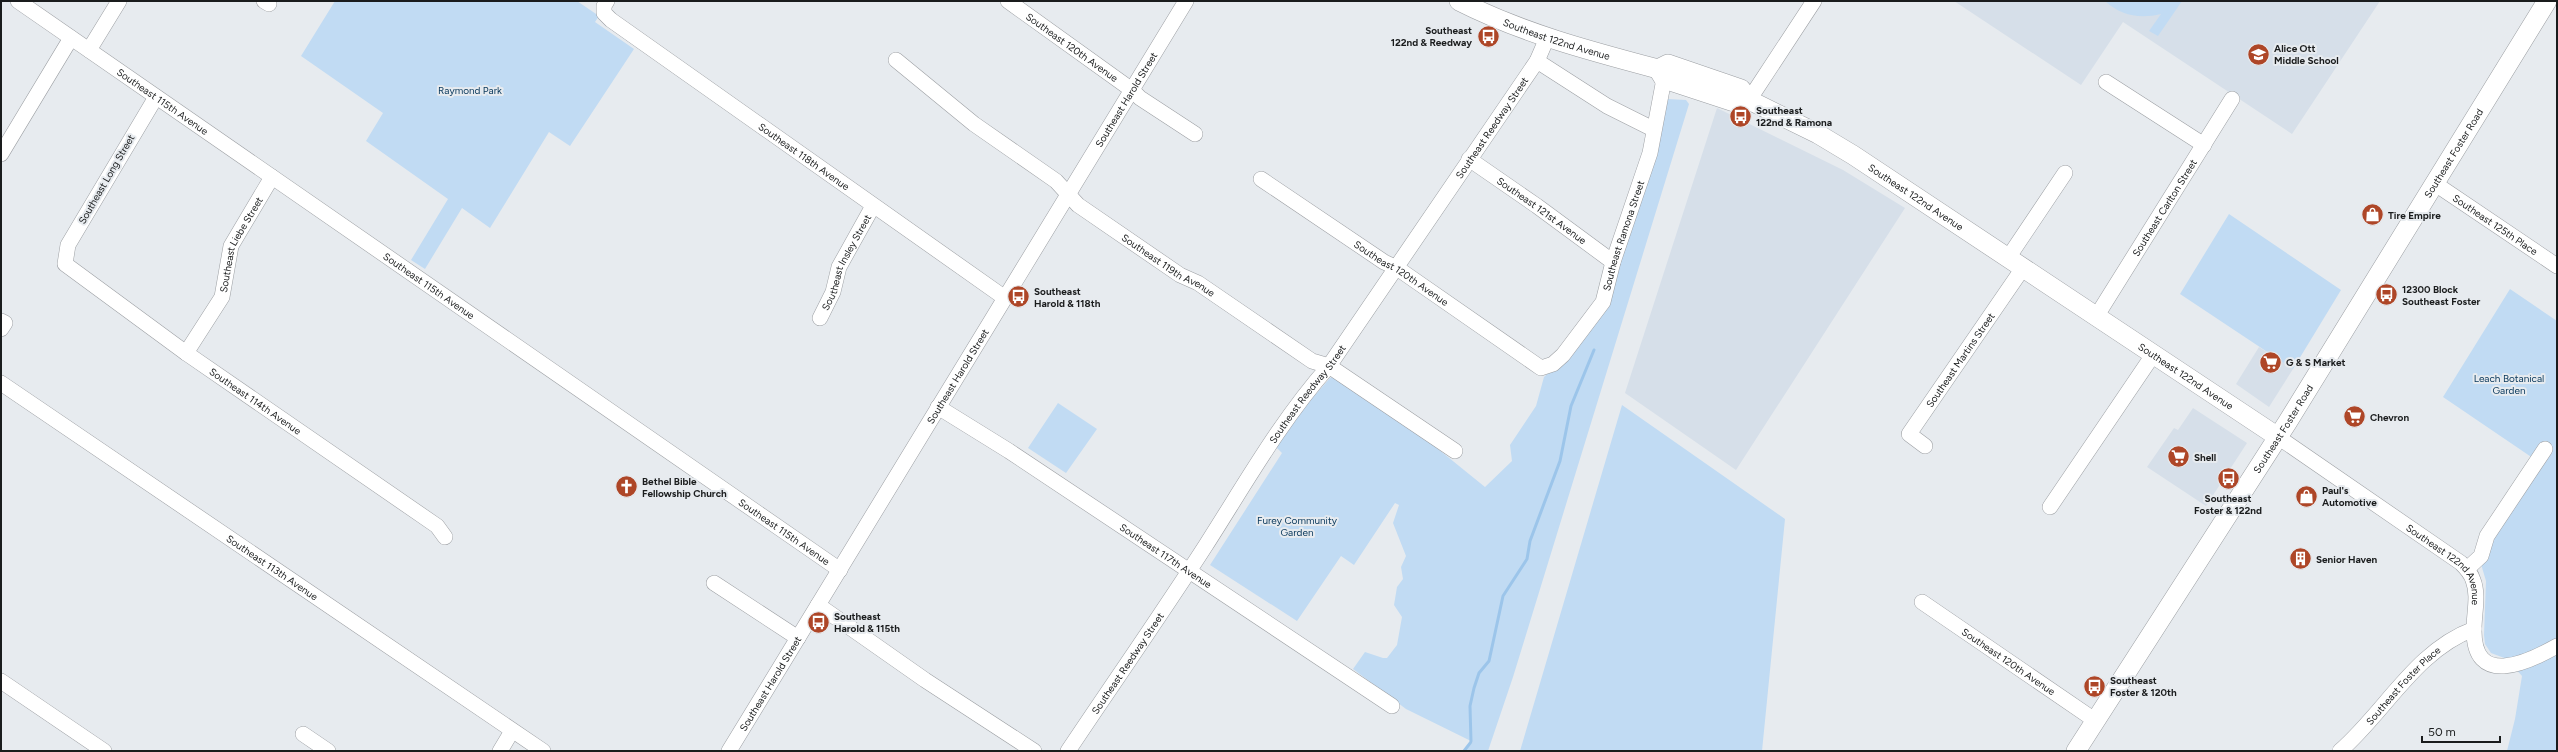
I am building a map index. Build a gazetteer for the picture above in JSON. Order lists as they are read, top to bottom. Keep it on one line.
{"streets":{"main road":["Southeast 122nd Avenue","Southeast Foster Road"],"street":["Southeast 120th Avenue","Southeast Harold Street","Southeast 115th Avenue","Southeast Reedway Street","Southeast 118th Avenue","Southeast Long Street","Southeast Carlton Street","Southeast 121st Avenue","Southeast 125th Place","Southeast Ramona Street","Southeast Liebe Street","Southeast Insley Street","Southeast 119th Avenue","Southeast Martins Street","Southeast 114th Avenue","Southeast 117th Avenue","Southeast 113th Avenue","Southeast Foster Place"]},"crossings":[["Southeast 122nd Avenue","Southeast Reedway Street"],["Southeast 122nd Avenue","Southeast Foster Road"],["Southeast 122nd Avenue","Southeast Carlton Street"],["Southeast 122nd Avenue","Southeast Ramona Street"],["Southeast 122nd Avenue","Southeast Martins Street"],["Southeast 122nd Avenue","Southeast Foster Place"],["Southeast 120th Avenue","Southeast Harold Street"],["Southeast 120th Avenue","Southeast Reedway Street"],["Southeast 120th Avenue","Southeast Foster Road"],["Southeast 120th Avenue","Southeast Ramona Street"],["Southeast Harold Street","Southeast 115th Avenue"],["Southeast Harold Street","Southeast 118th Avenue"],["Southeast Harold Street","Southeast 119th Avenue"],["Southeast Harold Street","Southeast 117th Avenue"],["Southeast 115th Avenue","Southeast Long Street"],["Southeast 115th Avenue","Southeast Liebe Street"],["Southeast Reedway Street","Southeast 121st Avenue"],["Southeast Reedway Street","Southeast 119th Avenue"],["Southeast Reedway Street","Southeast 117th Avenue"],["Southeast Foster Road","Southeast 125th Place"],["Southeast 118th Avenue","Southeast Insley Street"],["Southeast Long Street","Southeast 114th Avenue"],["Southeast 121st Avenue","Southeast Ramona Street"],["Southeast Liebe Street","Southeast 114th Avenue"]],"parks":["Raymond Park","Leach Botanical Garden","Furey Community Garden"],"places":{"bus stop":["Southeast 122nd & Reedway","Southeast 122nd & Ramona","12300 Block Southeast Foster","Southeast Harold & 118th","Southeast Foster & 122nd","Southeast Harold & 115th","Southeast Foster & 120th"],"school or university":["Alice Ott Middle School"],"shop":["Tire Empire","Paul's Automotive"],"supermarket":["G & S Market","Chevron","Shell"],"church":["Bethel Bible Fellowship Church"],"building":["Senior Haven"]},"scale_bar":"50 m"}
